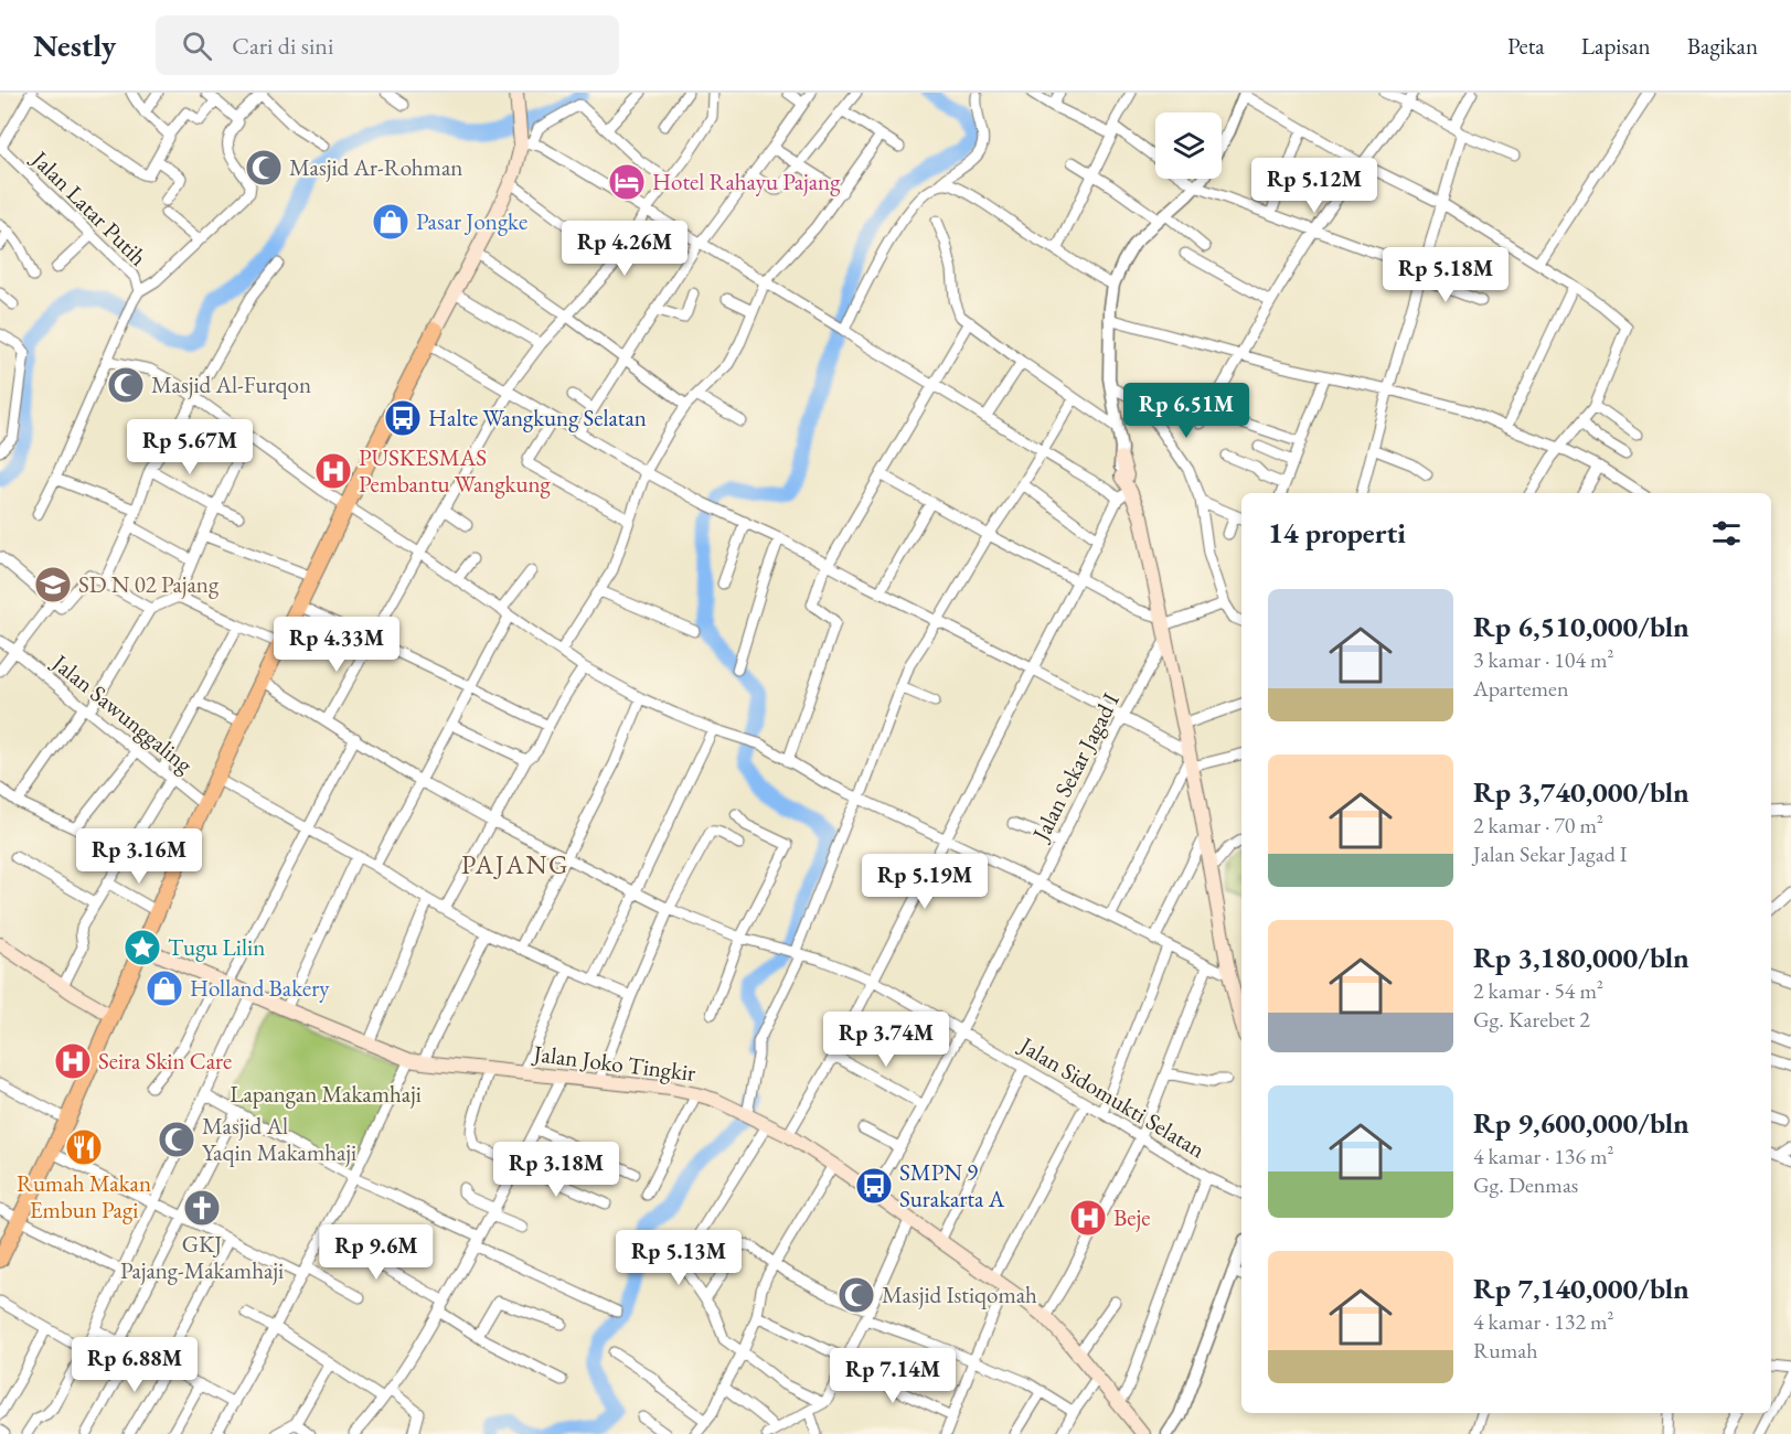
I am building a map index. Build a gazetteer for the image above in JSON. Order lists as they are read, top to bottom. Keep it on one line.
{"streets":{"main road":["Jalan Joko Tingkir"],"street":["Jalan Latar Putih","Jalan Sawunggaling","Jalan Sekar Jagad I","Jalan Sidomukti Selatan"]},"crossings":[["Jalan Sekar Jagad I","Jalan Joko Tingkir"],["Jalan Sekar Jagad I","Jalan Sidomukti Selatan"]],"districts":["PAJANG"],"parks":["Lapangan Makamhaji"],"places":{"mosque":["Masjid Ar-Rohman","Masjid Al-Furqon","Masjid Al Yaqin Makamhaji","Masjid Istiqomah"],"hotel":["Hotel Rahayu Pajang"],"shop":["Pasar Jongke","Holland Bakery"],"bus stop":["Halte Wangkung Selatan","SMPN 9 Surakarta A"],"hospital":["PUSKESMAS Pembantu Wangkung","Seira Skin Care","Beje"],"school or university":["SD N 02 Pajang"],"place":["Tugu Lilin"],"restaurant":["Rumah Makan Embun Pagi"],"church":["GKJ Pajang-Makamhaji"]},"page":{"header":"Nestly","search":"Cari di sini","nav":["Peta","Lapisan","Bagikan"],"price":["Rp 5.12M","Rp 4.26M","Rp 5.18M","Rp 6.51M","Rp 5.67M","Rp 4.33M","Rp 3.16M","Rp 5.19M","Rp 3.74M","Rp 3.18M","Rp 9.6M","Rp 5.13M","Rp 6.88M","Rp 7.14M"],"heading":"14 properti","list":[{"name":"Rp 6,510,000/bln","note":"3 kamar · 104 m² · Apartemen"},{"name":"Rp 3,740,000/bln","note":"2 kamar · 70 m² · Jalan Sekar Jagad I"},{"name":"Rp 3,180,000/bln","note":"2 kamar · 54 m² · Gg. Karebet 2"},{"name":"Rp 9,600,000/bln","note":"4 kamar · 136 m² · Gg. Denmas"},{"name":"Rp 7,140,000/bln","note":"4 kamar · 132 m² · Rumah"}]}}
